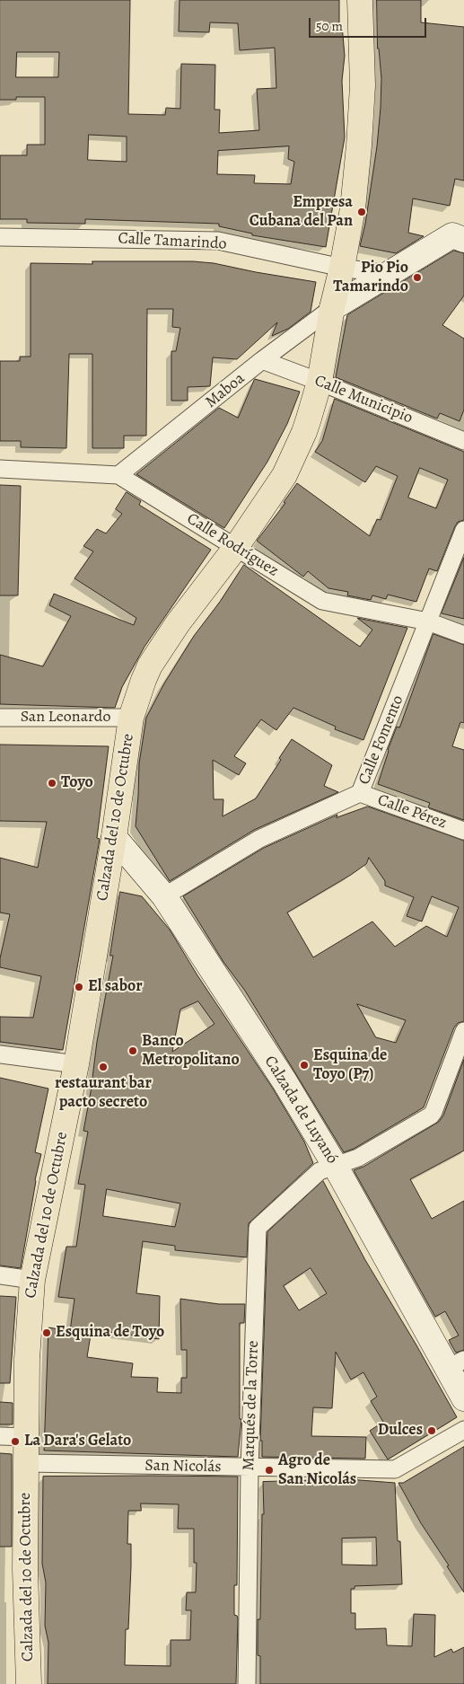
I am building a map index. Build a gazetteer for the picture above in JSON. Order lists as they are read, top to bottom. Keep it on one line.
{"streets":{"main road":["Calzada del 10 de Octubre","Calzada de Luyanó"],"street":["Calle Tamarindo","Maboa","Calle Municipio","Calle Rodríguez","San Leonardo","Calle Fomento","Calle Pérez","Marqués de la Torre","San Nicolás"]},"crossings":[["Calle Tamarindo","Calzada del 10 de Octubre"],["Maboa","Calle Municipio"],["Maboa","Calle Rodríguez"],["Maboa","Calzada del 10 de Octubre"],["Calle Municipio","Calzada del 10 de Octubre"],["Calle Rodríguez","Calle Fomento"],["Calle Rodríguez","Calzada del 10 de Octubre"],["San Leonardo","Calzada del 10 de Octubre"],["Calle Fomento","Calle Pérez"],["Calle Fomento","Calzada de Luyanó"],["Calzada del 10 de Octubre","Calzada de Luyanó"],["Calzada del 10 de Octubre","San Nicolás"],["Calzada de Luyanó","Marqués de la Torre"],["Marqués de la Torre","San Nicolás"]],"places":["Empresa Cubana del Pan","Pio Pio Tamarindo","Toyo","El sabor","Banco Metropolitano","Esquina de Toyo (P7)","restaurant bar pacto secreto","Esquina de Toyo","Dulces","La Dara's Gelato","Agro de San Nicolás"],"scale_bar":"50 m"}
